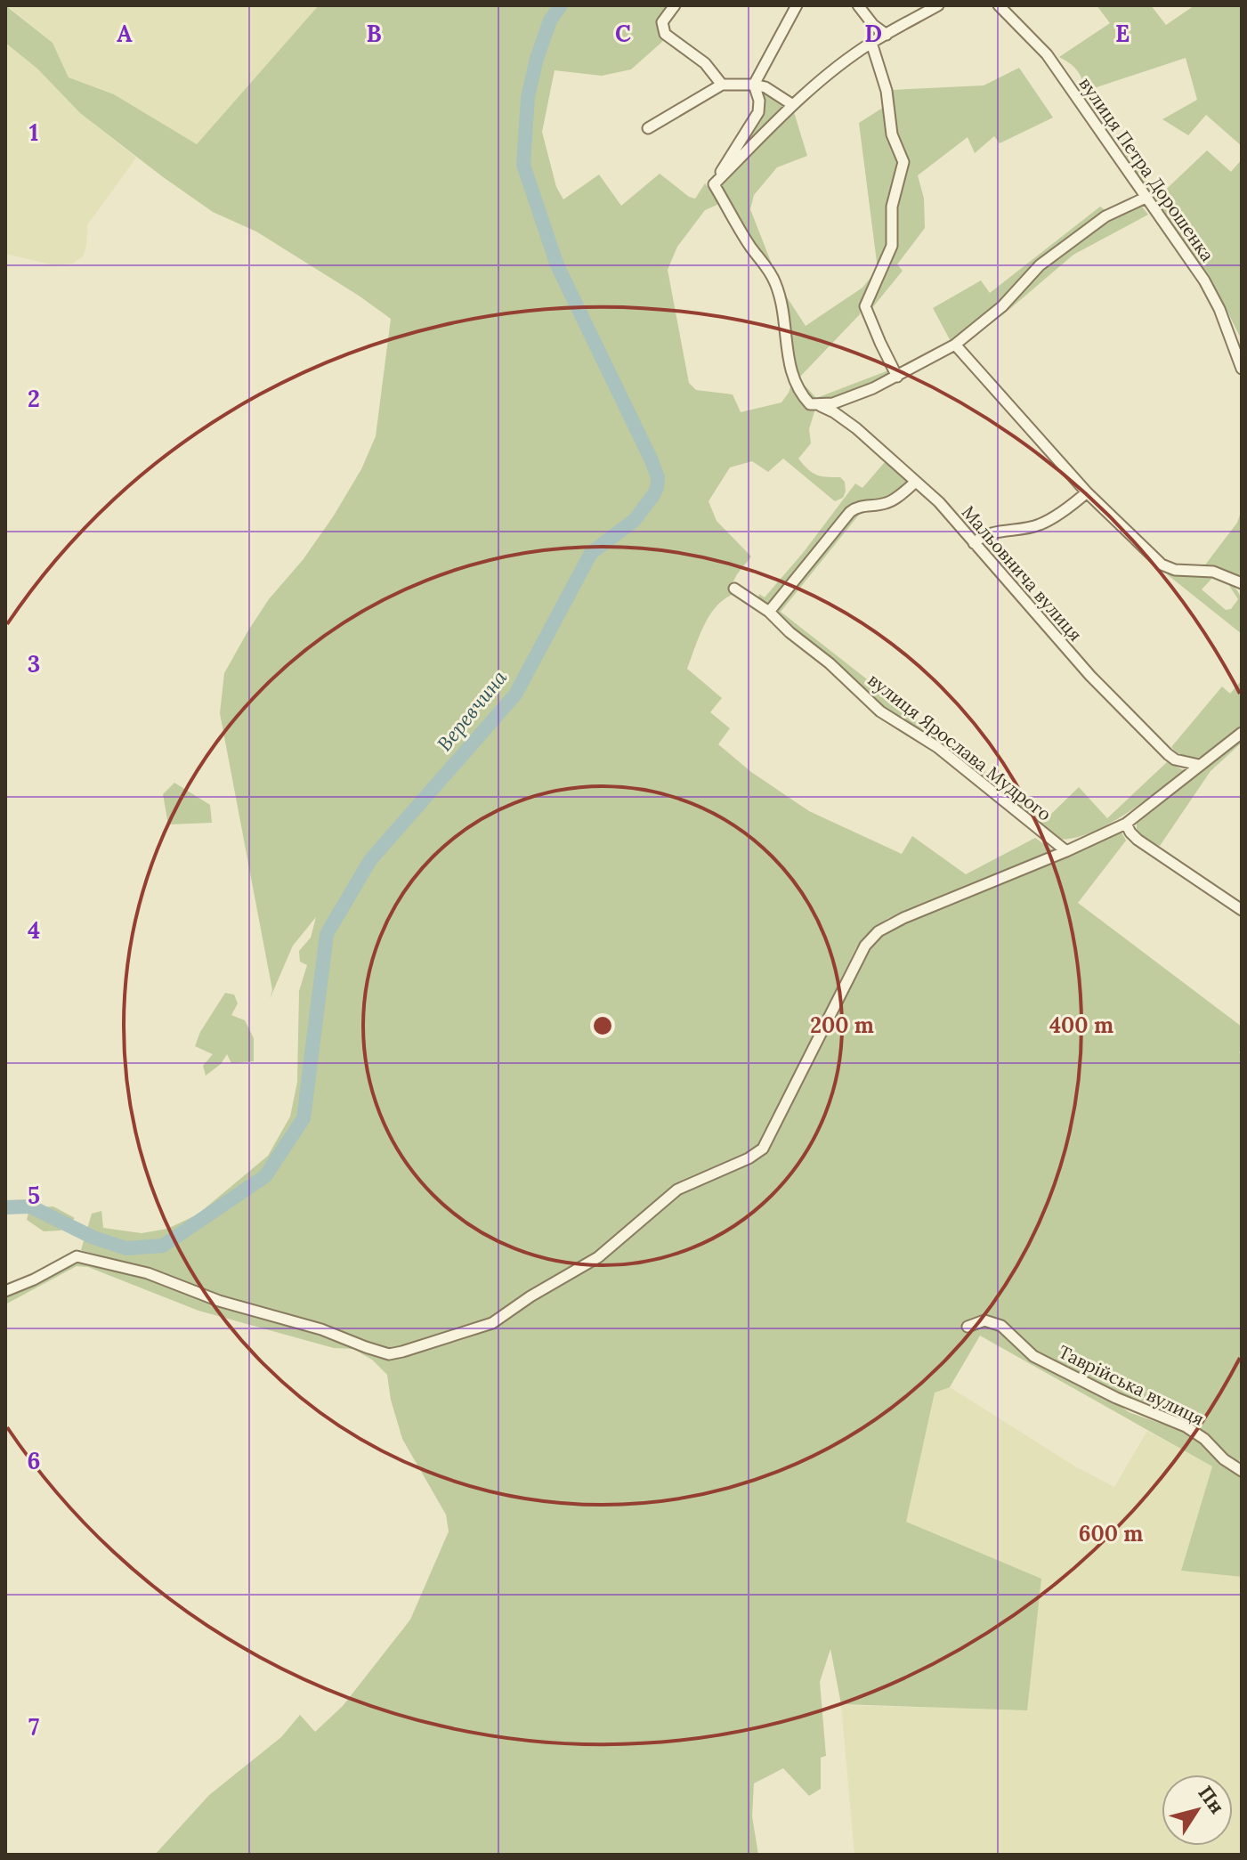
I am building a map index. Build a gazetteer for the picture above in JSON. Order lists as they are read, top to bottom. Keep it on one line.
{"streets":{"street":["вулиця Петра Дорошенка","Мальовнича вулиця","вулиця Ярослава Мудрого","Таврійська вулиця"]},"water":["Веревчина"],"north":"top right","grid":{"columns":["A","B","C","D","E"],"rows":["1","2","3","4","5","6","7"]},"rings":["200 m","400 m","600 m"]}
